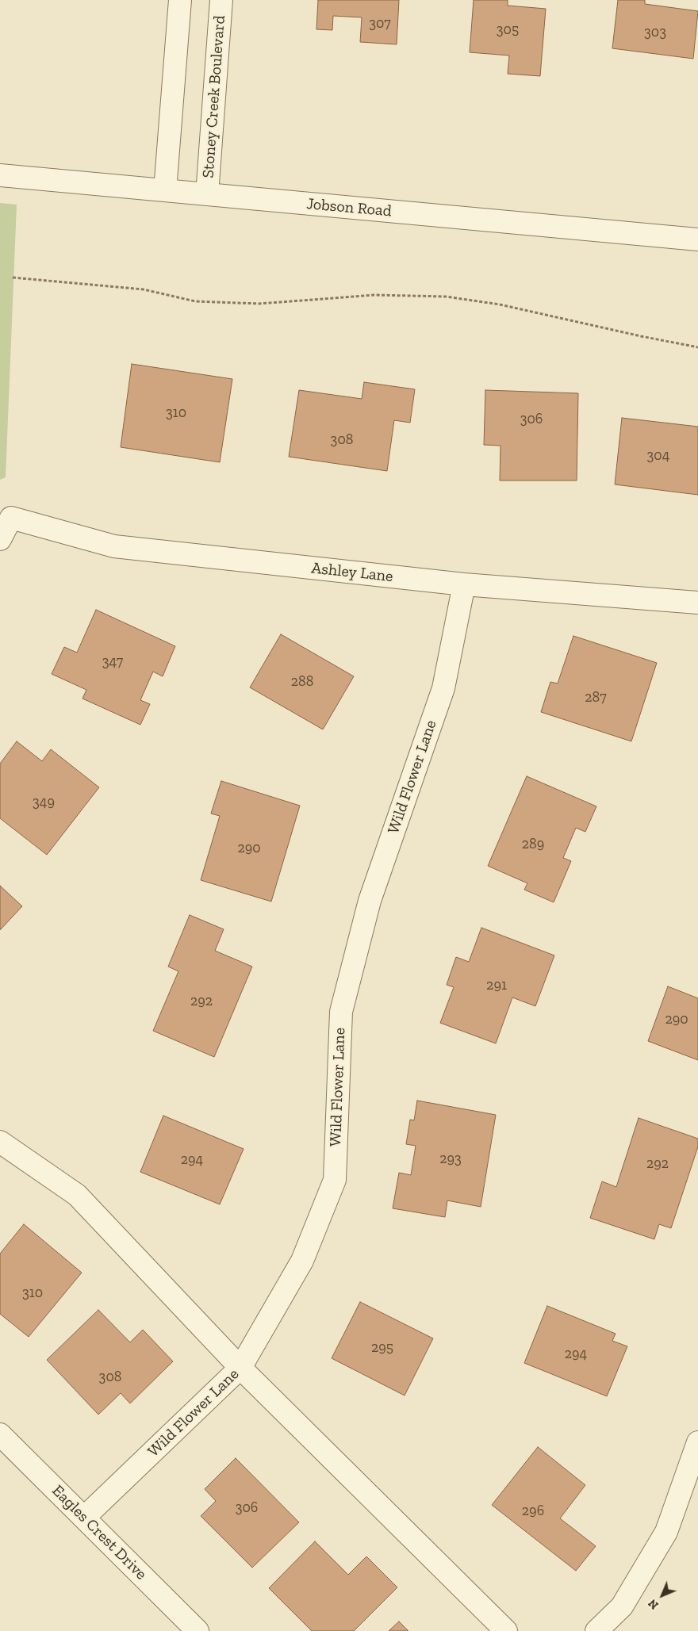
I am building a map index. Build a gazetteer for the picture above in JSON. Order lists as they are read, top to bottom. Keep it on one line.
{"streets":{"street":["Stoney Creek Boulevard","Jobson Road","Ashley Lane","Wild Flower Lane","Eagles Crest Drive"]},"crossings":[["Stoney Creek Boulevard","Jobson Road"],["Ashley Lane","Wild Flower Lane"],["Wild Flower Lane","Eagles Crest Drive"]],"house_numbers":["307","305","303","310","306","308","304","347","288","287","349","289","290","291","292","290","293","294","292","310","295","294","308","306","296"],"north":"bottom left"}
